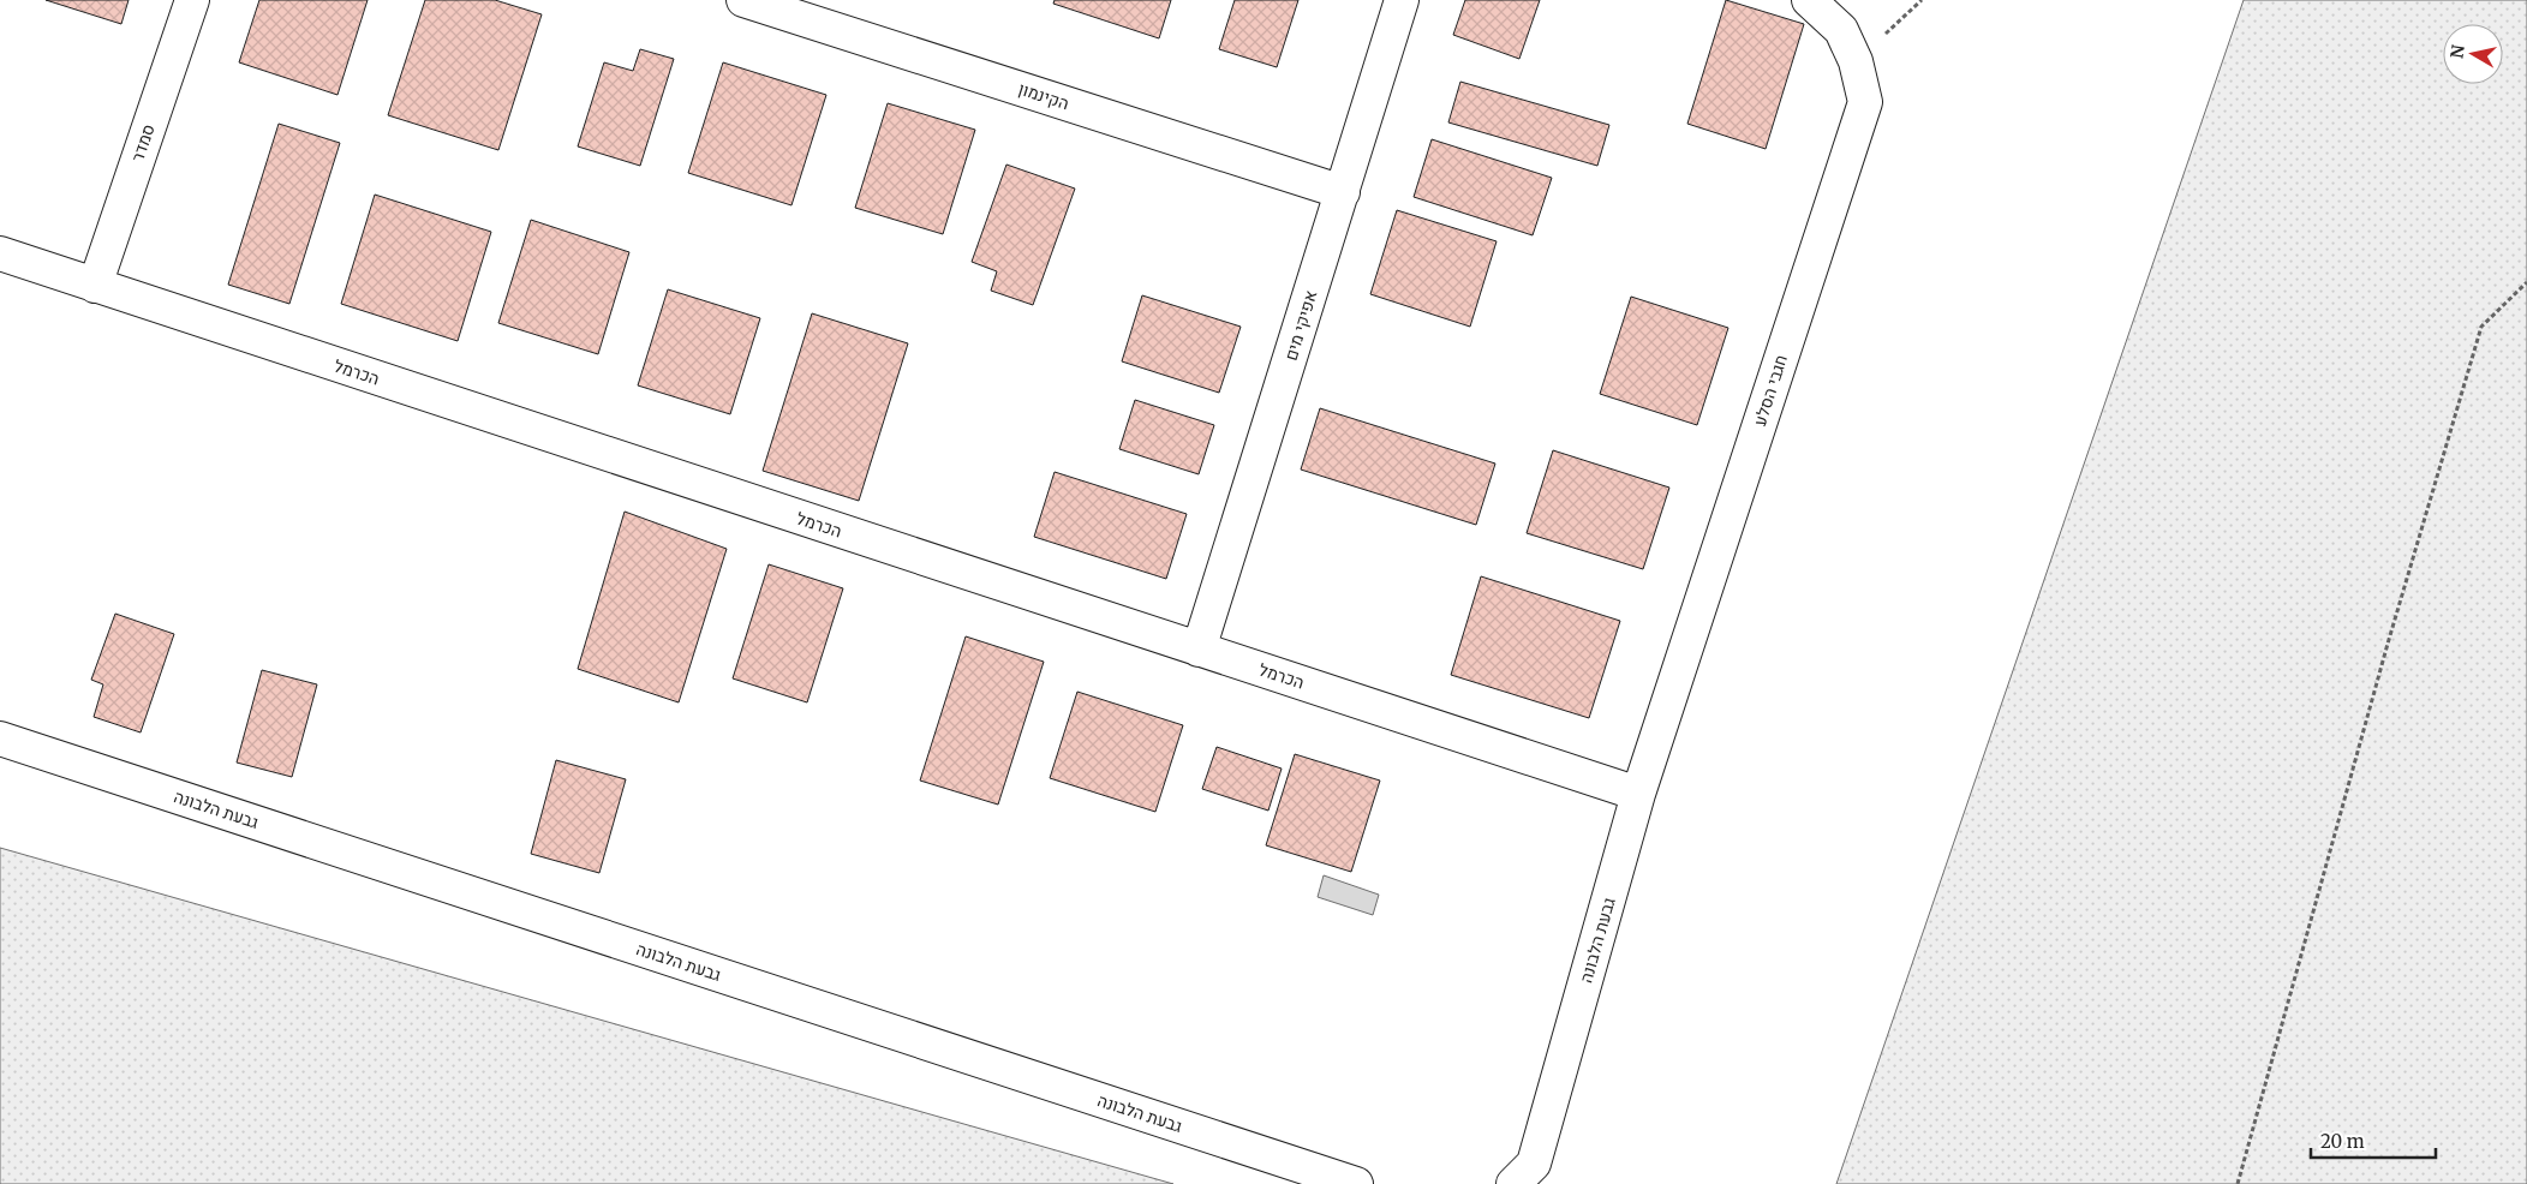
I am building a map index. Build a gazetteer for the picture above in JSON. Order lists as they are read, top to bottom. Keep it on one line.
{"streets":{"street":["הקינמון","סמדר","אפיקי מים","הכרמל","חגבי הסלע","גבעת הלבונה"]},"crossings":[["הקינמון","אפיקי מים"],["סמדר","הכרמל"],["אפיקי מים","הכרמל"],["הכרמל","חגבי הסלע"],["הכרמל","גבעת הלבונה"],["חגבי הסלע","גבעת הלבונה"]],"scale_bar":"20 m","north":"left"}
